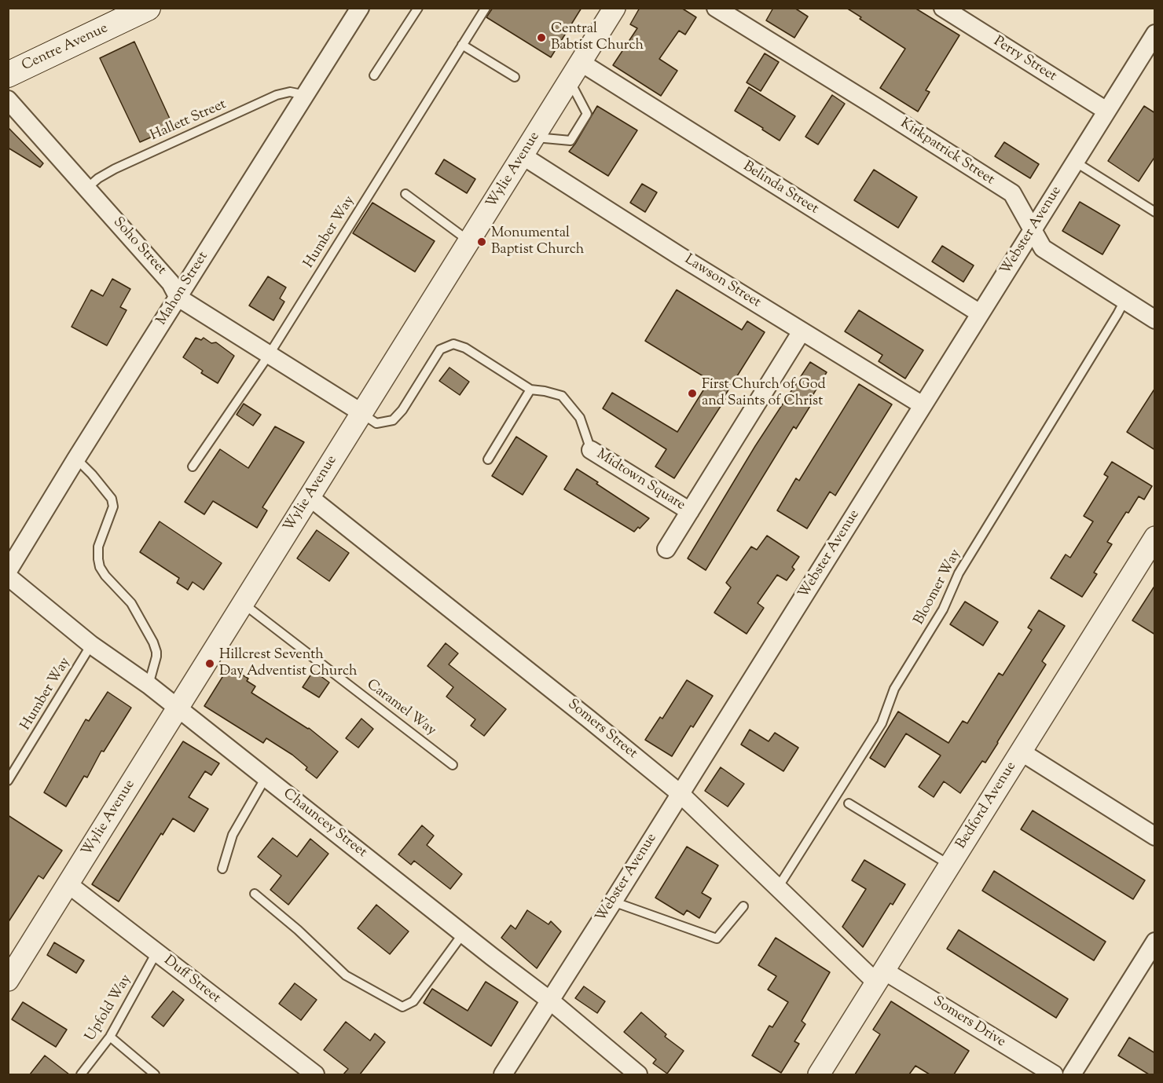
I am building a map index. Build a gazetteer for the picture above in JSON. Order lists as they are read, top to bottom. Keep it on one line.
{"streets":{"main road":["Centre Avenue"],"street":["Perry Street","Kirkpatrick Street","Wylie Avenue","Belinda Street","Webster Avenue","Soho Street","Lawson Street","Mahon Street","Midtown Square","Somers Street","Bedford Avenue","Chauncey Street","Duff Street","Somers Drive"],"lane":["Hallett Street","Humber Way","Bloomer Way","Caramel Way","Upfold Way"]},"crossings":[["Perry Street","Webster Avenue"],["Hallett Street","Soho Street"],["Hallett Street","Mahon Street"],["Kirkpatrick Street","Webster Avenue"],["Kirkpatrick Street","Bloomer Way"],["Wylie Avenue","Belinda Street"],["Wylie Avenue","Soho Street"],["Wylie Avenue","Lawson Street"],["Wylie Avenue","Caramel Way"],["Wylie Avenue","Somers Street"],["Wylie Avenue","Chauncey Street"],["Wylie Avenue","Duff Street"],["Belinda Street","Webster Avenue"],["Webster Avenue","Lawson Street"],["Webster Avenue","Somers Street"],["Webster Avenue","Chauncey Street"],["Humber Way","Soho Street"],["Humber Way","Chauncey Street"],["Soho Street","Mahon Street"],["Lawson Street","Midtown Square"],["Bloomer Way","Somers Street"],["Somers Street","Bedford Avenue"],["Somers Street","Somers Drive"],["Bedford Avenue","Somers Drive"],["Duff Street","Upfold Way"]],"places":["Central Babtist Church","Monumental Baptist Church","First Church of God and Saints of Christ","Hillcrest Seventh Day Adventist Church"]}
